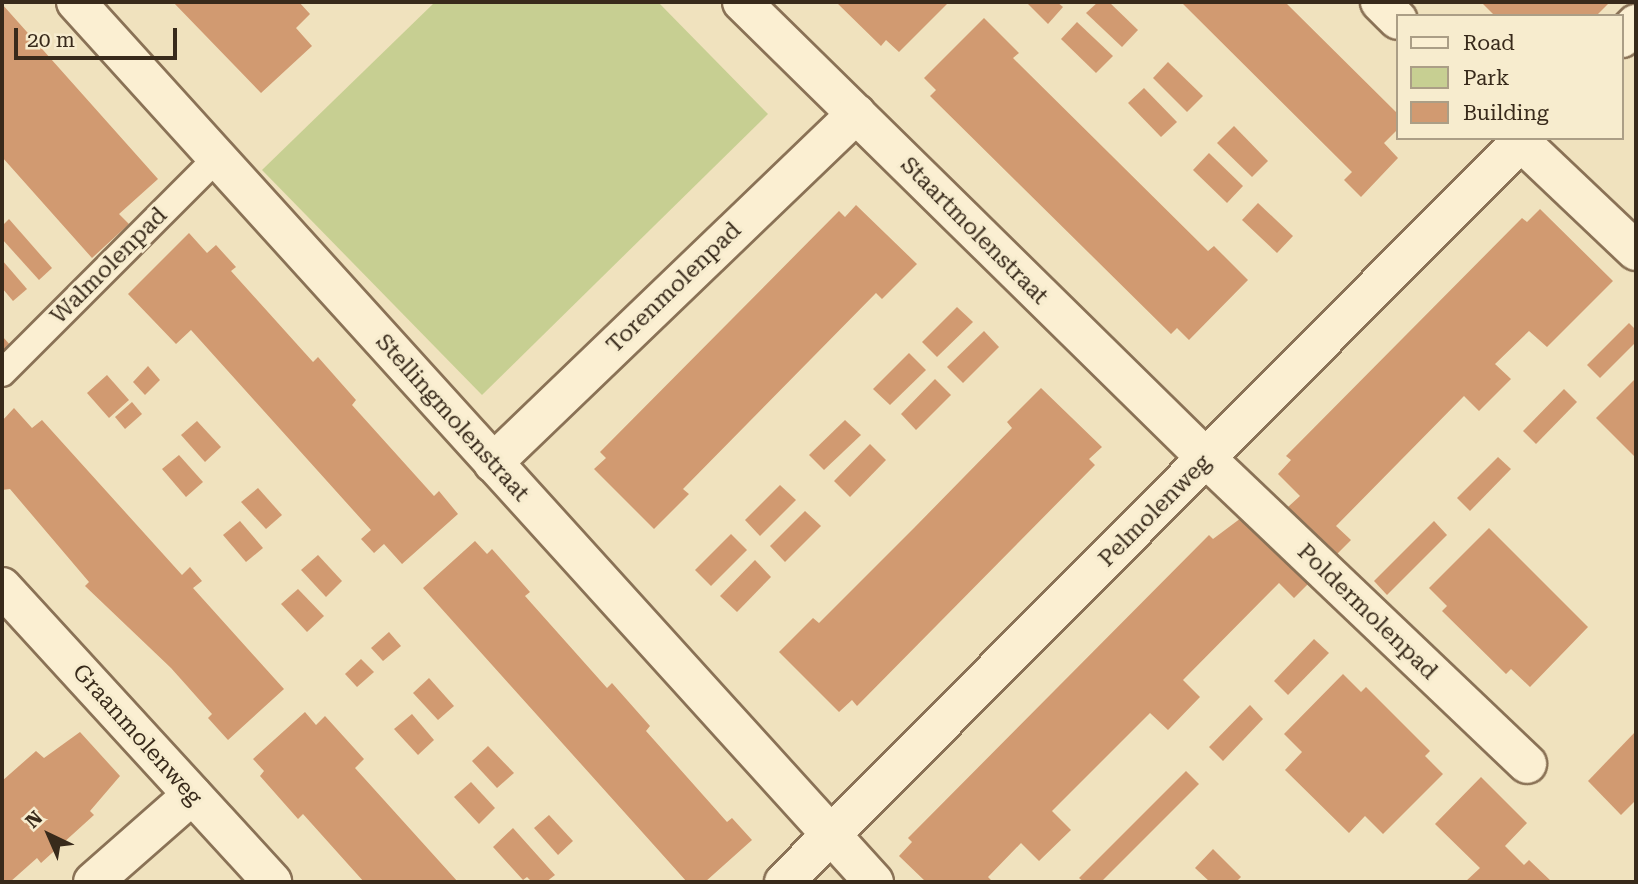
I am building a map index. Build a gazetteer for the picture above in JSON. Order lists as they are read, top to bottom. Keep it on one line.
{"streets":{"street":["Staartmolenstraat","Torenmolenpad","Stellingmolenstraat","Pelmolenweg","Poldermolenpad","Graanmolenweg"],"lane":["Walmolenpad"]},"crossings":[["Staartmolenstraat","Torenmolenpad"],["Staartmolenstraat","Pelmolenweg"],["Staartmolenstraat","Poldermolenpad"],["Walmolenpad","Stellingmolenstraat"],["Torenmolenpad","Stellingmolenstraat"],["Stellingmolenstraat","Pelmolenweg"],["Pelmolenweg","Poldermolenpad"]],"legend":["Road","Park","Building"],"scale_bar":"20 m","north":"top left"}
